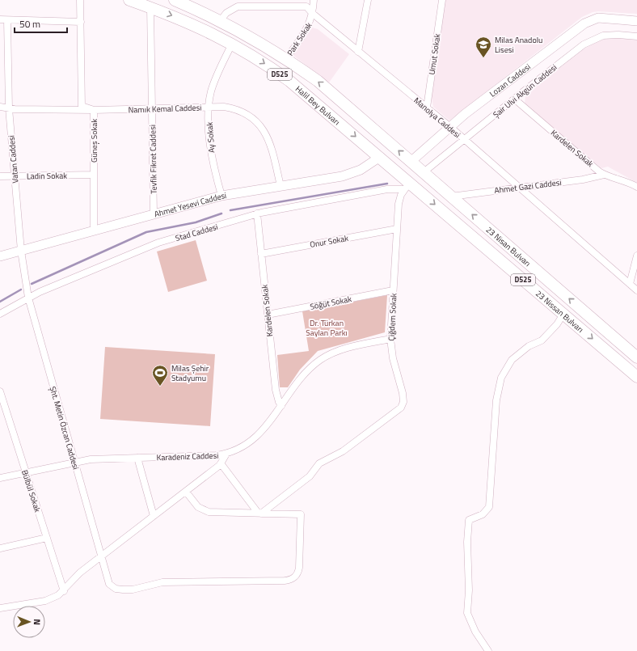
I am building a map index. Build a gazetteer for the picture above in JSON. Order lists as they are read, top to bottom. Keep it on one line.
{"streets":{"highway":["D525","Halil Bey Bulvarı","23 Nisan Bulvarı","23 Nissan Bulvarı"],"street":["Park Sokak","Umut Sokak","Lozan Caddesi","Şair Ulvi Akgün Caddesi","Namık Kemal Caddesi","Manolya Caddesi","Ay Sokak","Güneş Sokak","Kardelen Sokak","Vatan Caddesi","Tevfik Fikret Caddesi","Ladin Sokak","Ahmet Gazi Caddesi","Ahmet Yesevi Caddesi","Stad Caddesi","Onur Sokak","Söğüt Sokak","Çiğdem Sokak","Şht. Metin Özcan Caddesi","Karadeniz Caddesi","Bülbül Sokak"]},"crossings":[["Park Sokak","Halil Bey Bulvarı"],["Park Sokak","Manolya Caddesi"],["Umut Sokak","Manolya Caddesi"],["Lozan Caddesi","Halil Bey Bulvarı"],["Lozan Caddesi","Manolya Caddesi"],["Şair Ulvi Akgün Caddesi","Halil Bey Bulvarı"],["Şair Ulvi Akgün Caddesi","Manolya Caddesi"],["Şair Ulvi Akgün Caddesi","Kardelen Sokak"],["Şair Ulvi Akgün Caddesi","23 Nisan Bulvarı"],["Halil Bey Bulvarı","Manolya Caddesi"],["Halil Bey Bulvarı","Ay Sokak"],["Halil Bey Bulvarı","Tevfik Fikret Caddesi"],["Halil Bey Bulvarı","Ahmet Yesevi Caddesi"],["Halil Bey Bulvarı","Stad Caddesi"],["Halil Bey Bulvarı","23 Nisan Bulvarı"],["Halil Bey Bulvarı","23 Nissan Bulvarı"],["Halil Bey Bulvarı","Çiğdem Sokak"],["Namık Kemal Caddesi","Ay Sokak"],["Namık Kemal Caddesi","Güneş Sokak"],["Namık Kemal Caddesi","Vatan Caddesi"],["Namık Kemal Caddesi","Tevfik Fikret Caddesi"],["Namık Kemal Caddesi","Ahmet Yesevi Caddesi"],["Manolya Caddesi","Ahmet Gazi Caddesi"],["Ay Sokak","Ahmet Yesevi Caddesi"],["Güneş Sokak","Ladin Sokak"],["Güneş Sokak","Ahmet Yesevi Caddesi"],["Kardelen Sokak","Ahmet Gazi Caddesi"],["Kardelen Sokak","Stad Caddesi"],["Kardelen Sokak","Onur Sokak"],["Kardelen Sokak","Söğüt Sokak"],["Kardelen Sokak","Karadeniz Caddesi"],["Vatan Caddesi","Ladin Sokak"],["Vatan Caddesi","Ahmet Yesevi Caddesi"],["Vatan Caddesi","Stad Caddesi"],["Vatan Caddesi","Şht. Metin Özcan Caddesi"],["Tevfik Fikret Caddesi","Ahmet Yesevi Caddesi"],["Ahmet Gazi Caddesi","23 Nisan Bulvarı"],["Stad Caddesi","23 Nissan Bulvarı"],["Stad Caddesi","Çiğdem Sokak"],["Stad Caddesi","Şht. Metin Özcan Caddesi"],["Onur Sokak","Çiğdem Sokak"],["Söğüt Sokak","Çiğdem Sokak"],["23 Nissan Bulvarı","Çiğdem Sokak"],["Çiğdem Sokak","Şht. Metin Özcan Caddesi"],["Çiğdem Sokak","Karadeniz Caddesi"],["Şht. Metin Özcan Caddesi","Karadeniz Caddesi"],["Karadeniz Caddesi","Bülbül Sokak"]],"one_way":["23 Nisan Bulvarı","23 Nissan Bulvarı"],"parks":["Dr. Türkan Saylan Parkı"],"places":{"school or university":["Milas Anadolu Lisesi"],"sports":["Milas Şehir Stadyumu"]},"scale_bar":"50 m","north":"right"}
